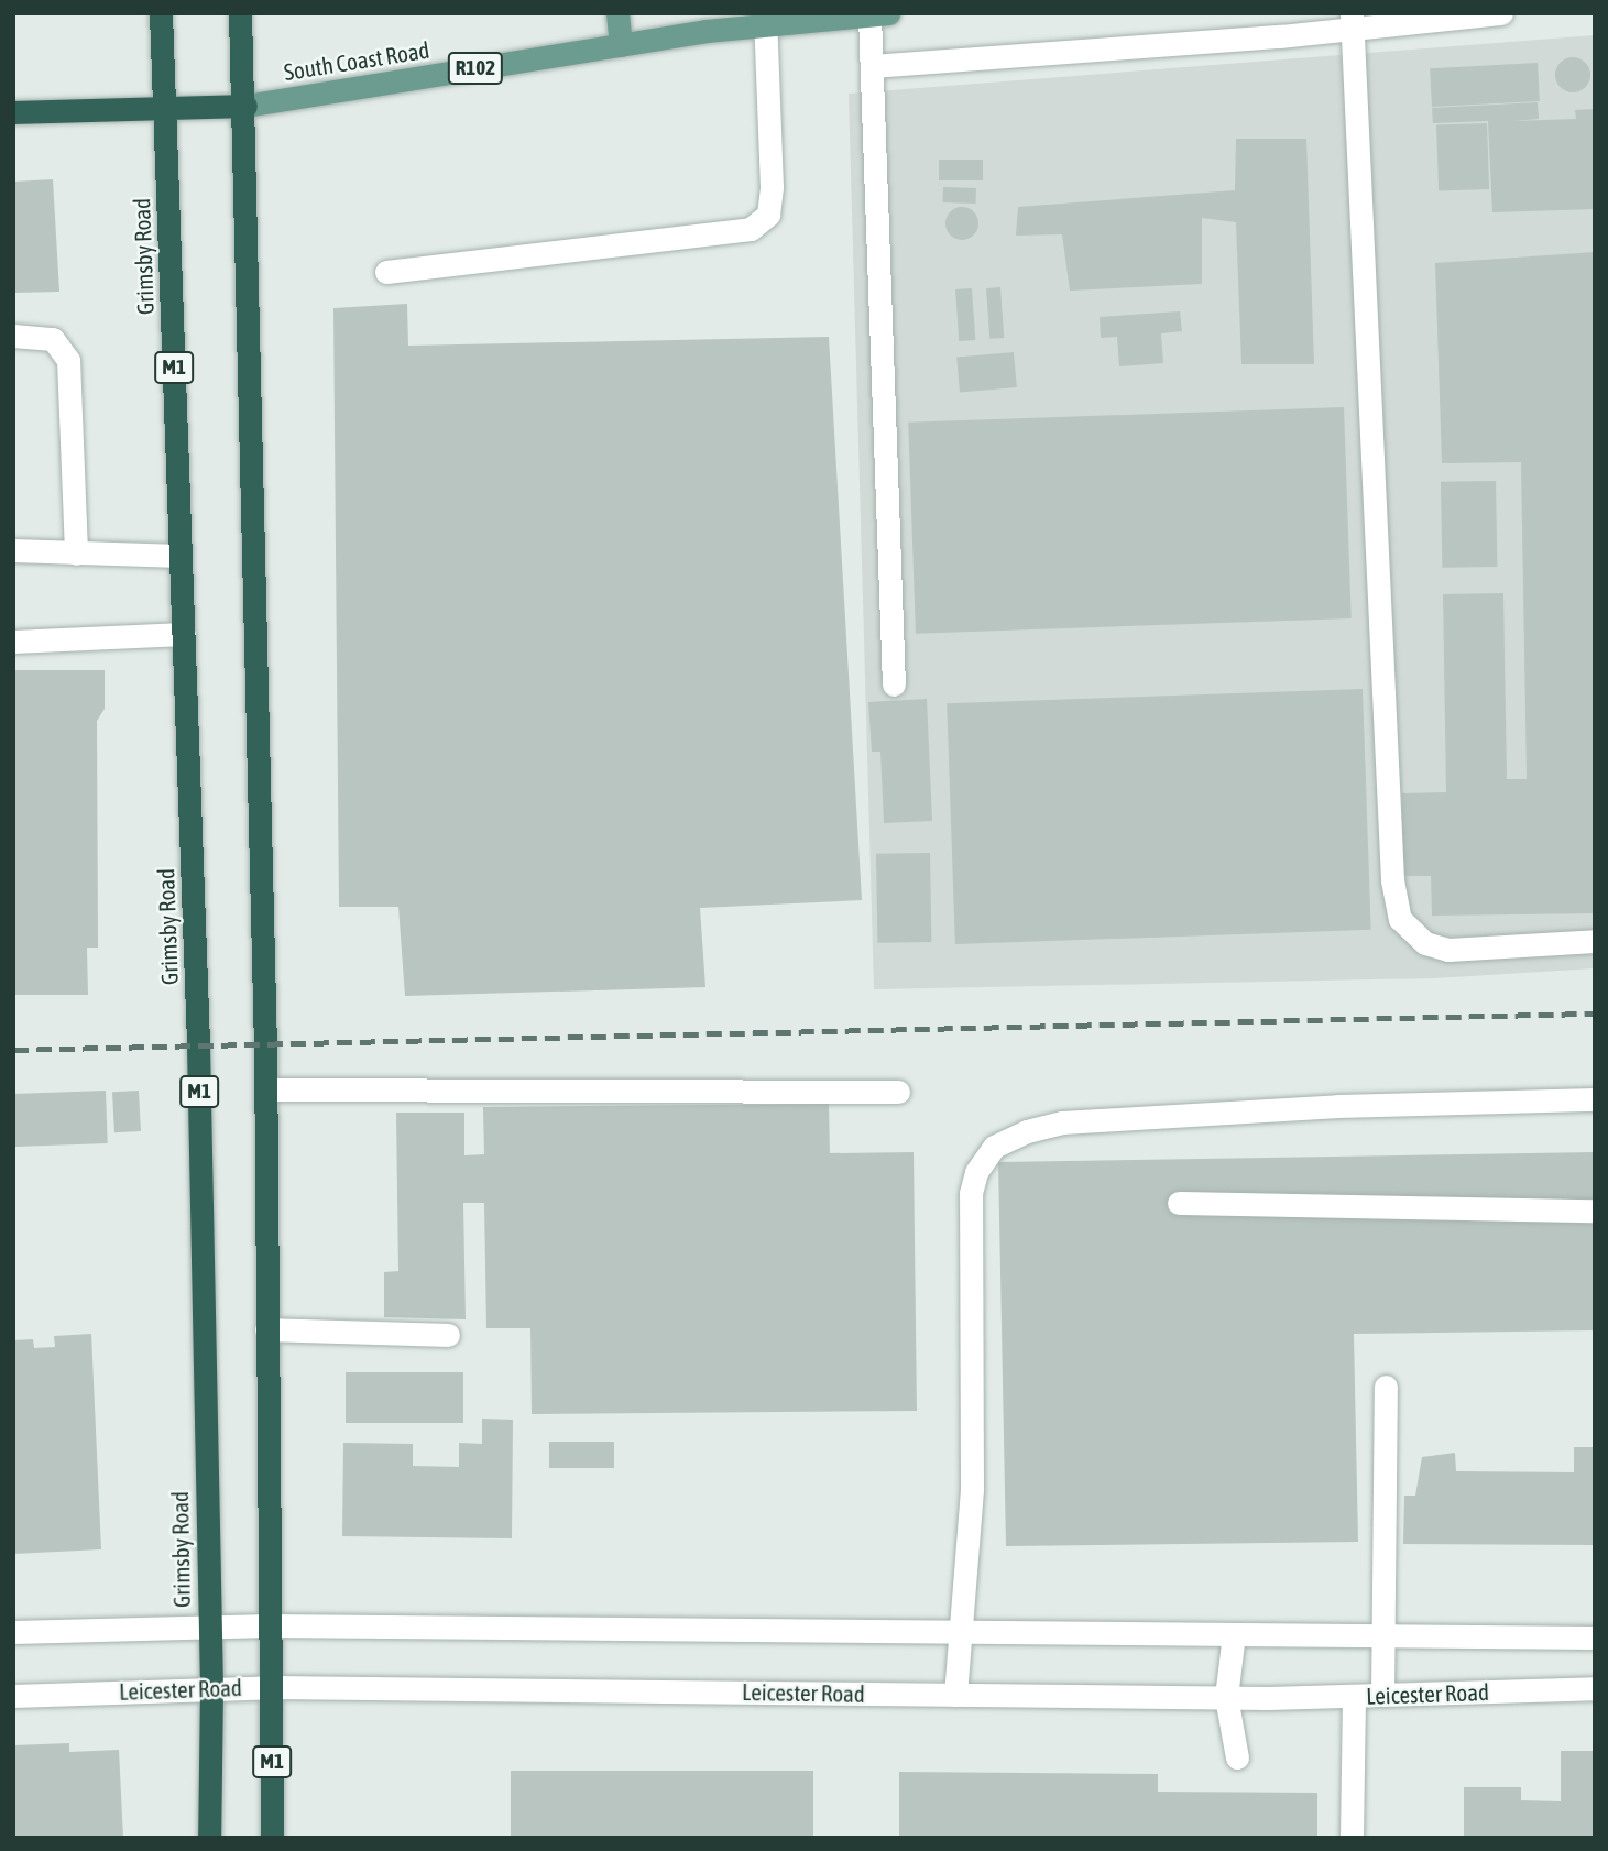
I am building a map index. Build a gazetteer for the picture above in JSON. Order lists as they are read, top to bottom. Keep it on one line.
{"streets":{"highway":["South Coast Road","R102","Grimsby Road","M1"],"street":["Leicester Road"]},"crossings":[["South Coast Road","Grimsby Road"],["South Coast Road","M1"],["Grimsby Road","Leicester Road"],["M1","Leicester Road"]]}
